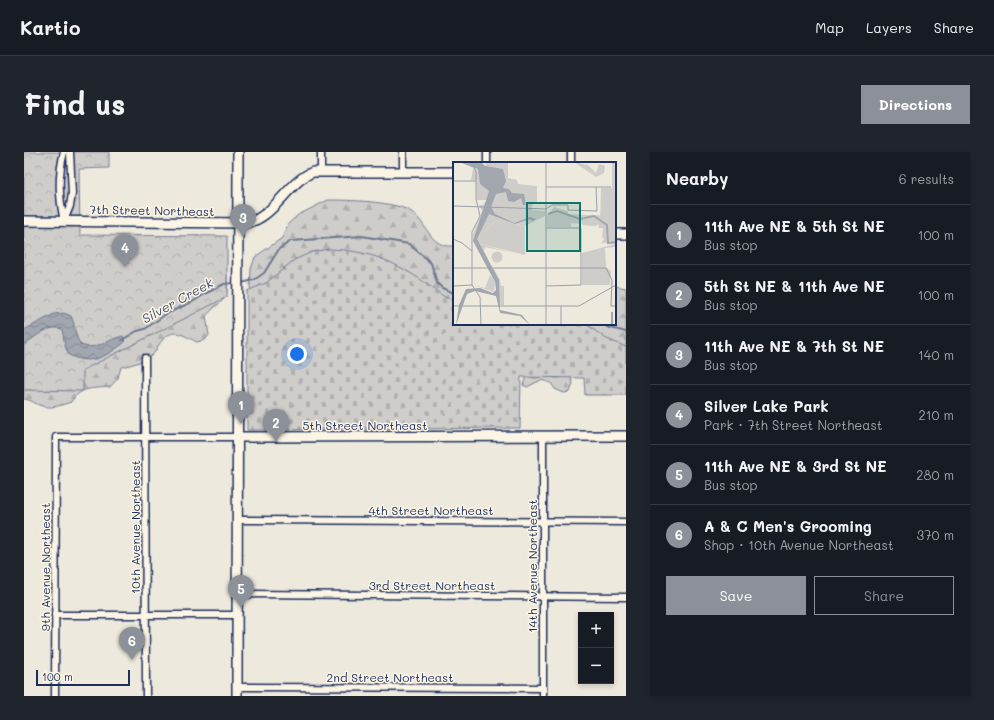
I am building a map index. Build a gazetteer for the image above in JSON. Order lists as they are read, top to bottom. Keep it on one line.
{"streets":{"main road":["7th Street Northeast","5th Street Northeast"],"street":["4th Street Northeast","10th Avenue Northeast","14th Avenue Northeast","9th Avenue Northeast","3rd Street Northeast","2nd Street Northeast"]},"crossings":[["5th Street Northeast","10th Avenue Northeast"],["5th Street Northeast","14th Avenue Northeast"],["5th Street Northeast","9th Avenue Northeast"],["4th Street Northeast","14th Avenue Northeast"],["14th Avenue Northeast","3rd Street Northeast"],["14th Avenue Northeast","2nd Street Northeast"]],"water":["Silver Creek"],"scale_bar":"100 m","page":{"header":"Kartio","nav":["Map","Layers","Share"],"buttons":["Directions",["Save","Share"]],"title":"Find us","heading":["Nearby","6 results"],"pins":["3","4","1","2","5","6"],"list":[{"mark":"1","name":"11th Ave NE & 5th St NE","note":"Bus stop","value":"100 m"},{"mark":"2","name":"5th St NE & 11th Ave NE","note":"Bus stop","value":"100 m"},{"mark":"3","name":"11th Ave NE & 7th St NE","note":"Bus stop","value":"140 m"},{"mark":"4","name":"Silver Lake Park","note":"Park · 7th Street Northeast","value":"210 m"},{"mark":"5","name":"11th Ave NE & 3rd St NE","note":"Bus stop","value":"280 m"},{"mark":"6","name":"A & C Men's Grooming","note":"Shop · 10th Avenue Northeast","value":"370 m"}],"map_buttons":["+","−"],"scale":"100 m"}}
